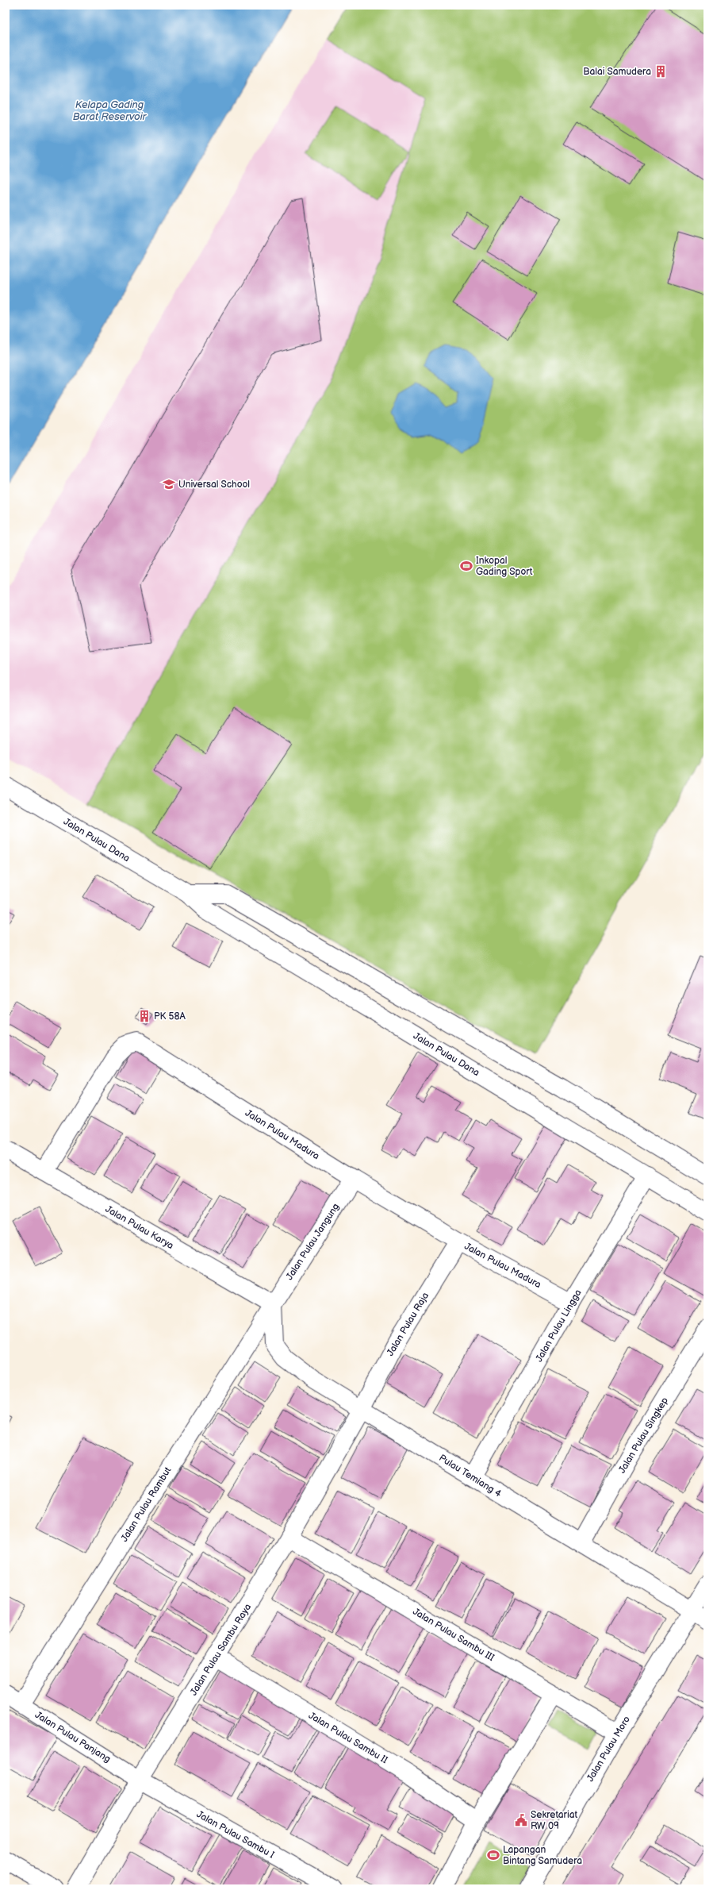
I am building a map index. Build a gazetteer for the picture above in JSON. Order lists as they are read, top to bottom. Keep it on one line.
{"streets":{"street":["Jalan Pulau Dana","Jalan Pulau Madura","Jalan Pulau Karya","Jalan Pulau Jangung","Jalan Pulau Raja","Jalan Pulau Lingga","Jalan Pulau Singkep","Pulau Temiang 4","Jalan Pulau Rambut","Jalan Pulau Sambu III","Jalan Pulau Sambu Raya","Jalan Pulau Panjang","Jalan Pulau Sambu II","Jalan Pulau Moro","Jalan Pulau Sambu I"]},"crossings":[["Jalan Pulau Dana","Jalan Pulau Lingga"],["Jalan Pulau Madura","Jalan Pulau Karya"],["Jalan Pulau Madura","Jalan Pulau Jangung"],["Jalan Pulau Madura","Jalan Pulau Raja"],["Jalan Pulau Madura","Jalan Pulau Lingga"],["Jalan Pulau Karya","Jalan Pulau Jangung"],["Jalan Pulau Karya","Pulau Temiang 4"],["Jalan Pulau Karya","Jalan Pulau Rambut"],["Jalan Pulau Jangung","Pulau Temiang 4"],["Jalan Pulau Jangung","Jalan Pulau Rambut"],["Jalan Pulau Raja","Pulau Temiang 4"],["Jalan Pulau Raja","Jalan Pulau Sambu Raya"],["Jalan Pulau Lingga","Pulau Temiang 4"],["Jalan Pulau Singkep","Pulau Temiang 4"],["Pulau Temiang 4","Jalan Pulau Rambut"],["Pulau Temiang 4","Jalan Pulau Sambu Raya"],["Pulau Temiang 4","Jalan Pulau Moro"],["Jalan Pulau Rambut","Jalan Pulau Panjang"],["Jalan Pulau Sambu III","Jalan Pulau Sambu Raya"],["Jalan Pulau Sambu III","Jalan Pulau Moro"],["Jalan Pulau Sambu Raya","Jalan Pulau Panjang"],["Jalan Pulau Sambu Raya","Jalan Pulau Sambu II"],["Jalan Pulau Sambu Raya","Jalan Pulau Sambu I"],["Jalan Pulau Panjang","Jalan Pulau Sambu I"]],"water":["Kelapa Gading Barat Reservoir"],"places":{"building":["Balai Samudera","PK 58A"],"school or university":["Universal School"],"sports":["Inkopal Gading Sport","Lapangan Bintang Samudera"],"public building":["Sekretariat RW 09"]}}
